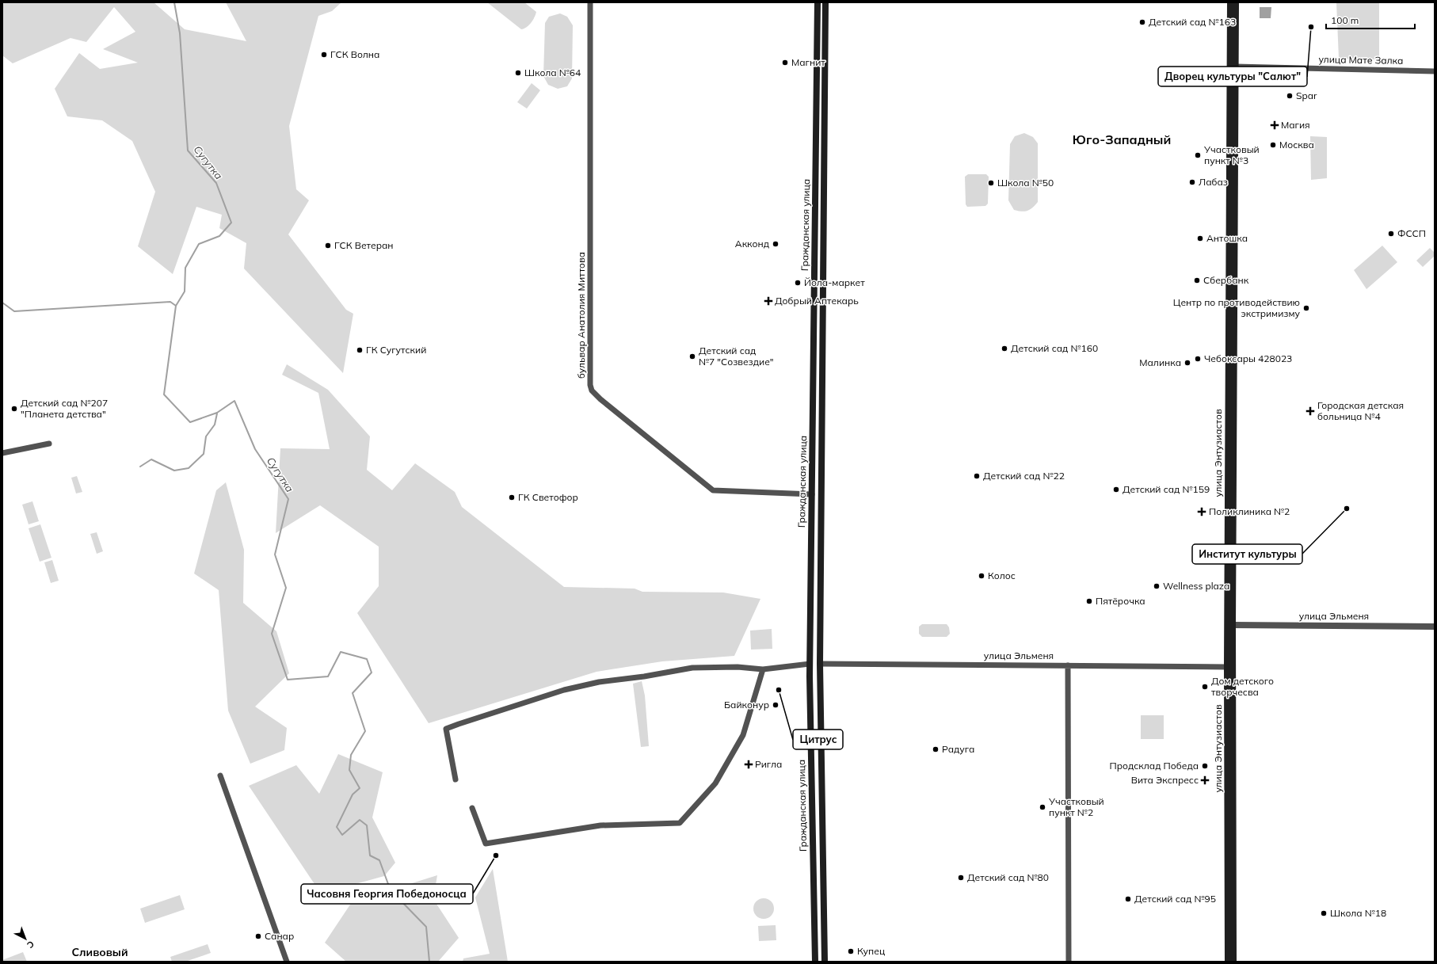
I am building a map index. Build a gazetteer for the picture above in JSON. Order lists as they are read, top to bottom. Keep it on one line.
{"streets":{"main road":["Гражданская улица","улица Энтузиастов","улица Эльменя"],"street":["улица Мате Залка","бульвар Анатолия Миттова"]},"crossings":[["улица Мате Залка","улица Энтузиастов"],["Гражданская улица","бульвар Анатолия Миттова"],["Гражданская улица","улица Эльменя"],["улица Энтузиастов","улица Эльменя"]],"districts":["Юго-Западный","Сливовый"],"water":["Сугутка"],"places":{"other":["Детский сад №163","Дворец культуры \"Салют\"","ГСК Волна","Магнит","Школа №64","Spar","Москва","Участковый пункт №3","Лабаз","Школа №50","ФССП","Антошка","Акконд","ГСК Ветеран","Сбербанк","Йола-маркет","Центр по противодействию экстримизму","Детский сад №160","ГК Сугутский","Детский сад №7 \"Созвездие\"","Чебоксары 428023","Малинка","Детский сад №207 \"Планета детства\"","Детский сад №22","Детский сад №159","ГК Светофор","Институт культуры","Колос","Wellness plaza","Пятёрочка","Дом детского творчесва","Цитрус","Байконур","Радуга","Продсклад Победа","Участковый пункт №2","Часовня Георгия Победоносца","Детский сад №80","Детский сад №95","Школа №18","Санар","Купец"],"health":["Магия","Добрый Аптекарь","Городская детская больница №4","Поликлиника №2","Ригла","Вита Экспресс"]},"scale_bar":"100 m","north":"bottom right"}
